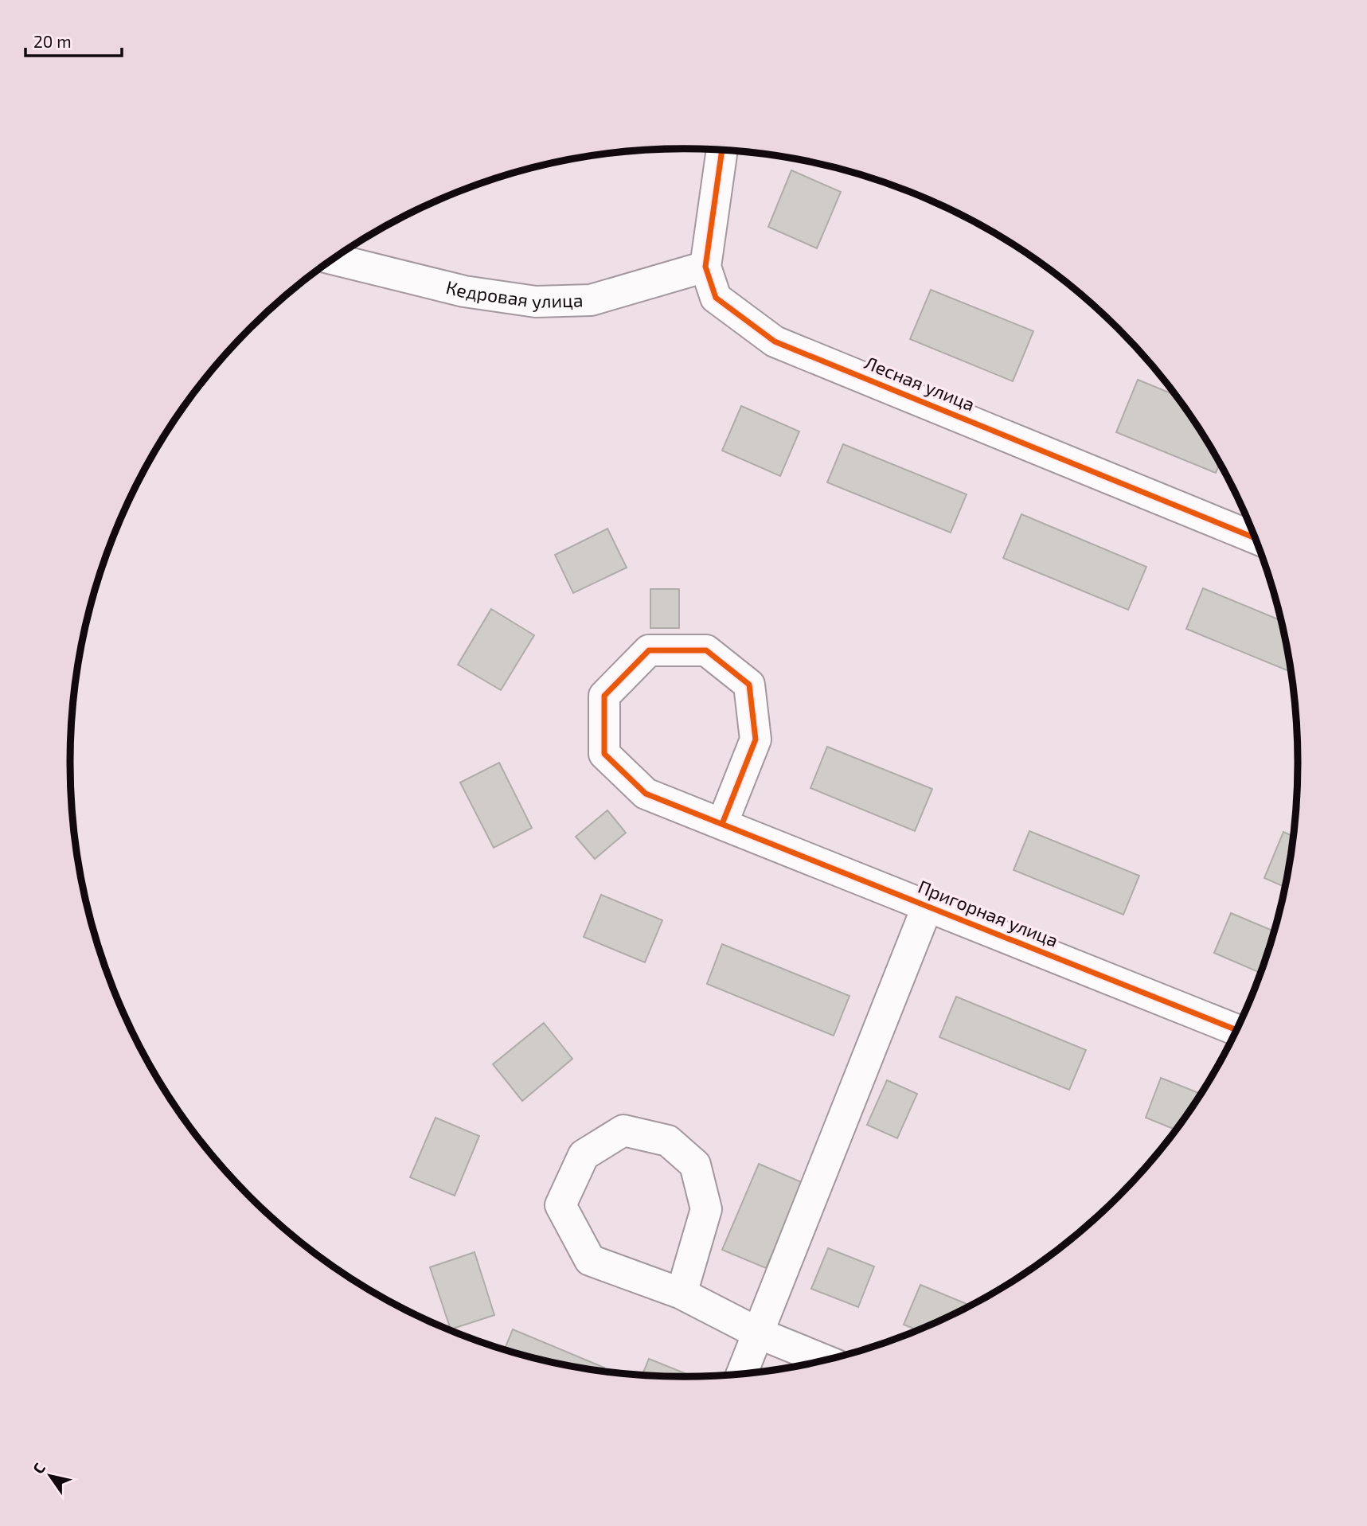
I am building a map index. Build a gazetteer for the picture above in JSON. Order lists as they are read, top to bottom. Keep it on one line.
{"streets":{"street":["Кедровая улица","Лесная улица","Пригорная улица"]},"crossings":[["Кедровая улица","Лесная улица"]],"scale_bar":"20 m","north":"top left"}
